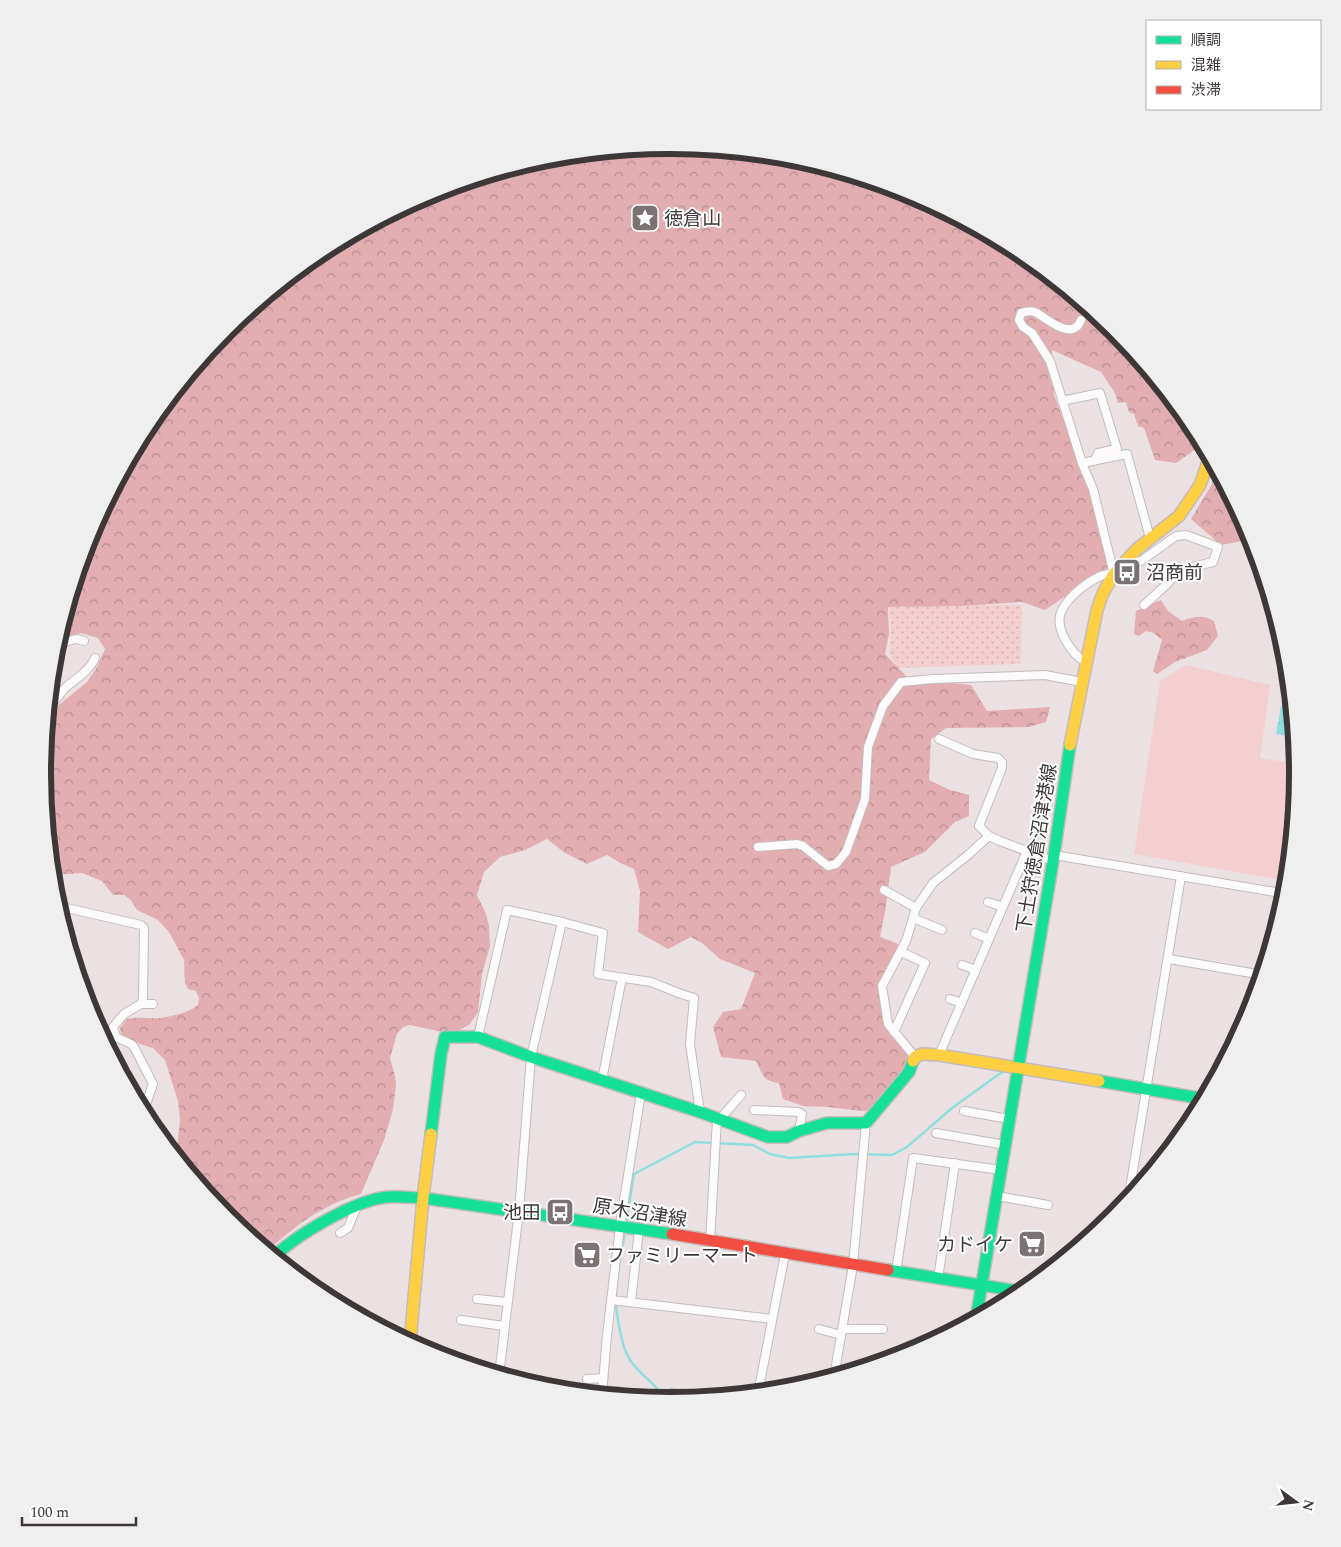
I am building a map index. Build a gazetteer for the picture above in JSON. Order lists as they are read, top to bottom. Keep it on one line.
{"streets":{"main road":["下土狩徳倉沼津港線","原木沼津線"]},"crossings":[["下土狩徳倉沼津港線","原木沼津線"]],"places":{"place":["徳倉山"],"bus stop":["沼商前","池田"],"supermarket":["カドイケ","ファミリーマート"]},"legend":["順調","混雑","渋滞"],"scale_bar":"100 m","north":"right"}
